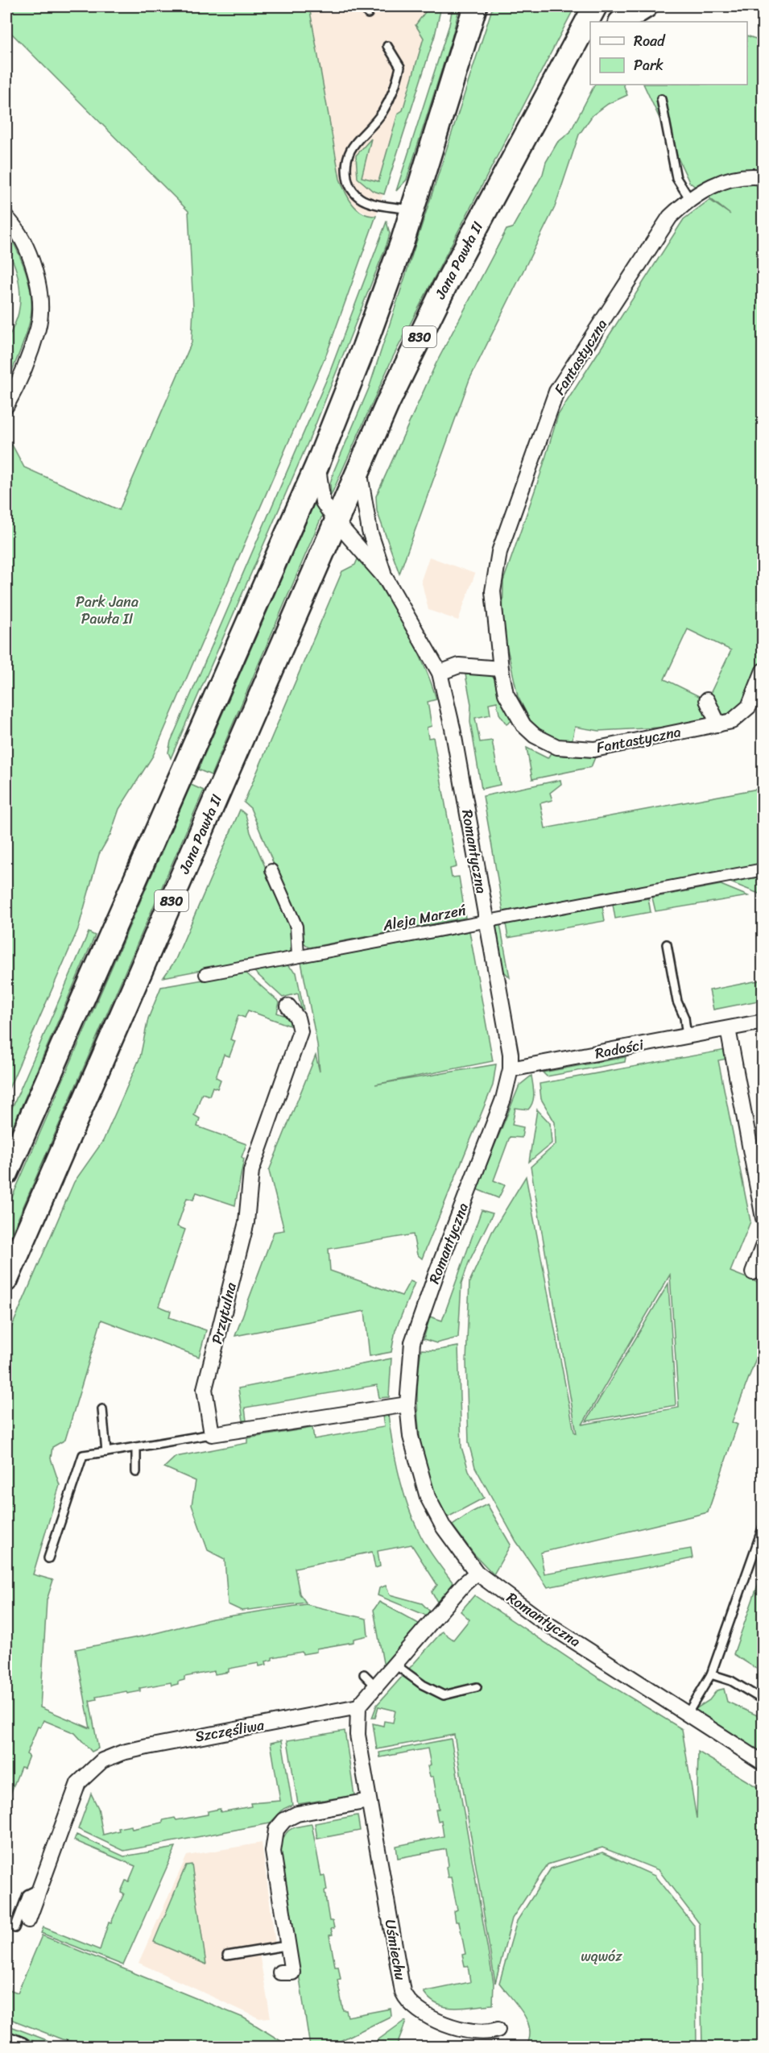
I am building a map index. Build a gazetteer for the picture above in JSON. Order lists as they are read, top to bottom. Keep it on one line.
{"streets":{"main road":["Jana Pawła II","830"],"street":["Fantastyczna","Romantyczna","Aleja Marzeń","Radości","Przytulna","Szczęśliwa","Uśmiechu"]},"crossings":[["Jana Pawła II","Romantyczna"],["Romantyczna","Aleja Marzeń"],["Romantyczna","Radości"],["Szczęśliwa","Uśmiechu"]],"parks":["Park Jana Pawła II","wąwóz"],"legend":["Road","Park"]}
